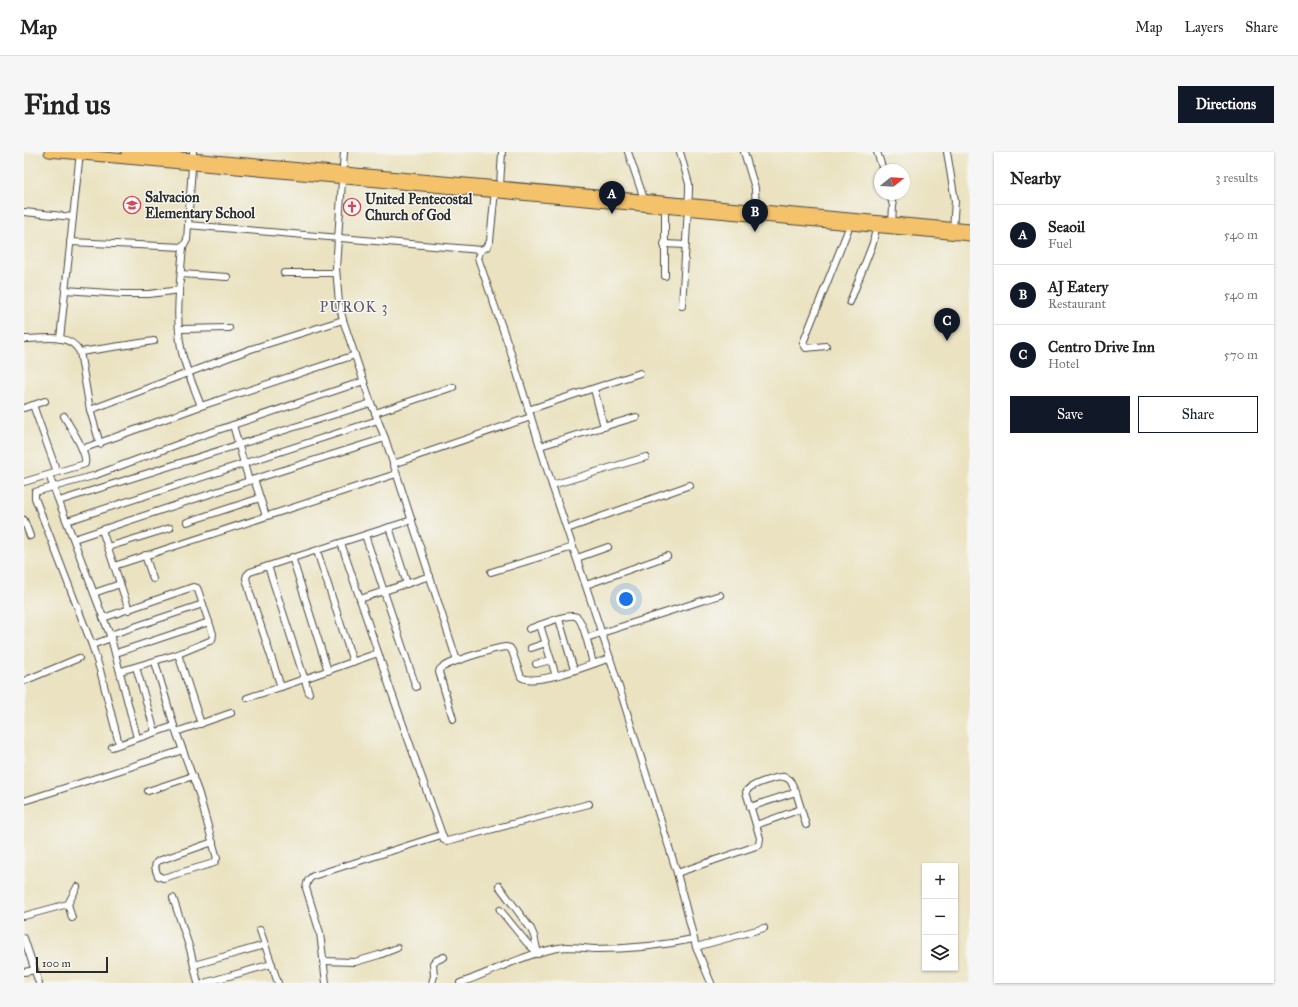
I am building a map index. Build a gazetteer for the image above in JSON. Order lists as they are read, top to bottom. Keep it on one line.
{"districts":["PUROK 3"],"places":{"school or university":["Salvacion Elementary School"],"church":["United Pentecostal Church of God"]},"scale_bar":"100 m","north":"right","page":{"header":"Map","nav":["Map","Layers","Share"],"buttons":["Directions",["Save","Share"]],"title":"Find us","heading":["Nearby","3 results"],"pins":["A","B","C"],"list":[{"mark":"A","name":"Seaoil","note":"Fuel","value":"540 m"},{"mark":"B","name":"AJ Eatery","note":"Restaurant","value":"540 m"},{"mark":"C","name":"Centro Drive Inn","note":"Hotel","value":"570 m"}],"map_buttons":["+","−"],"scale":"100 m"}}
